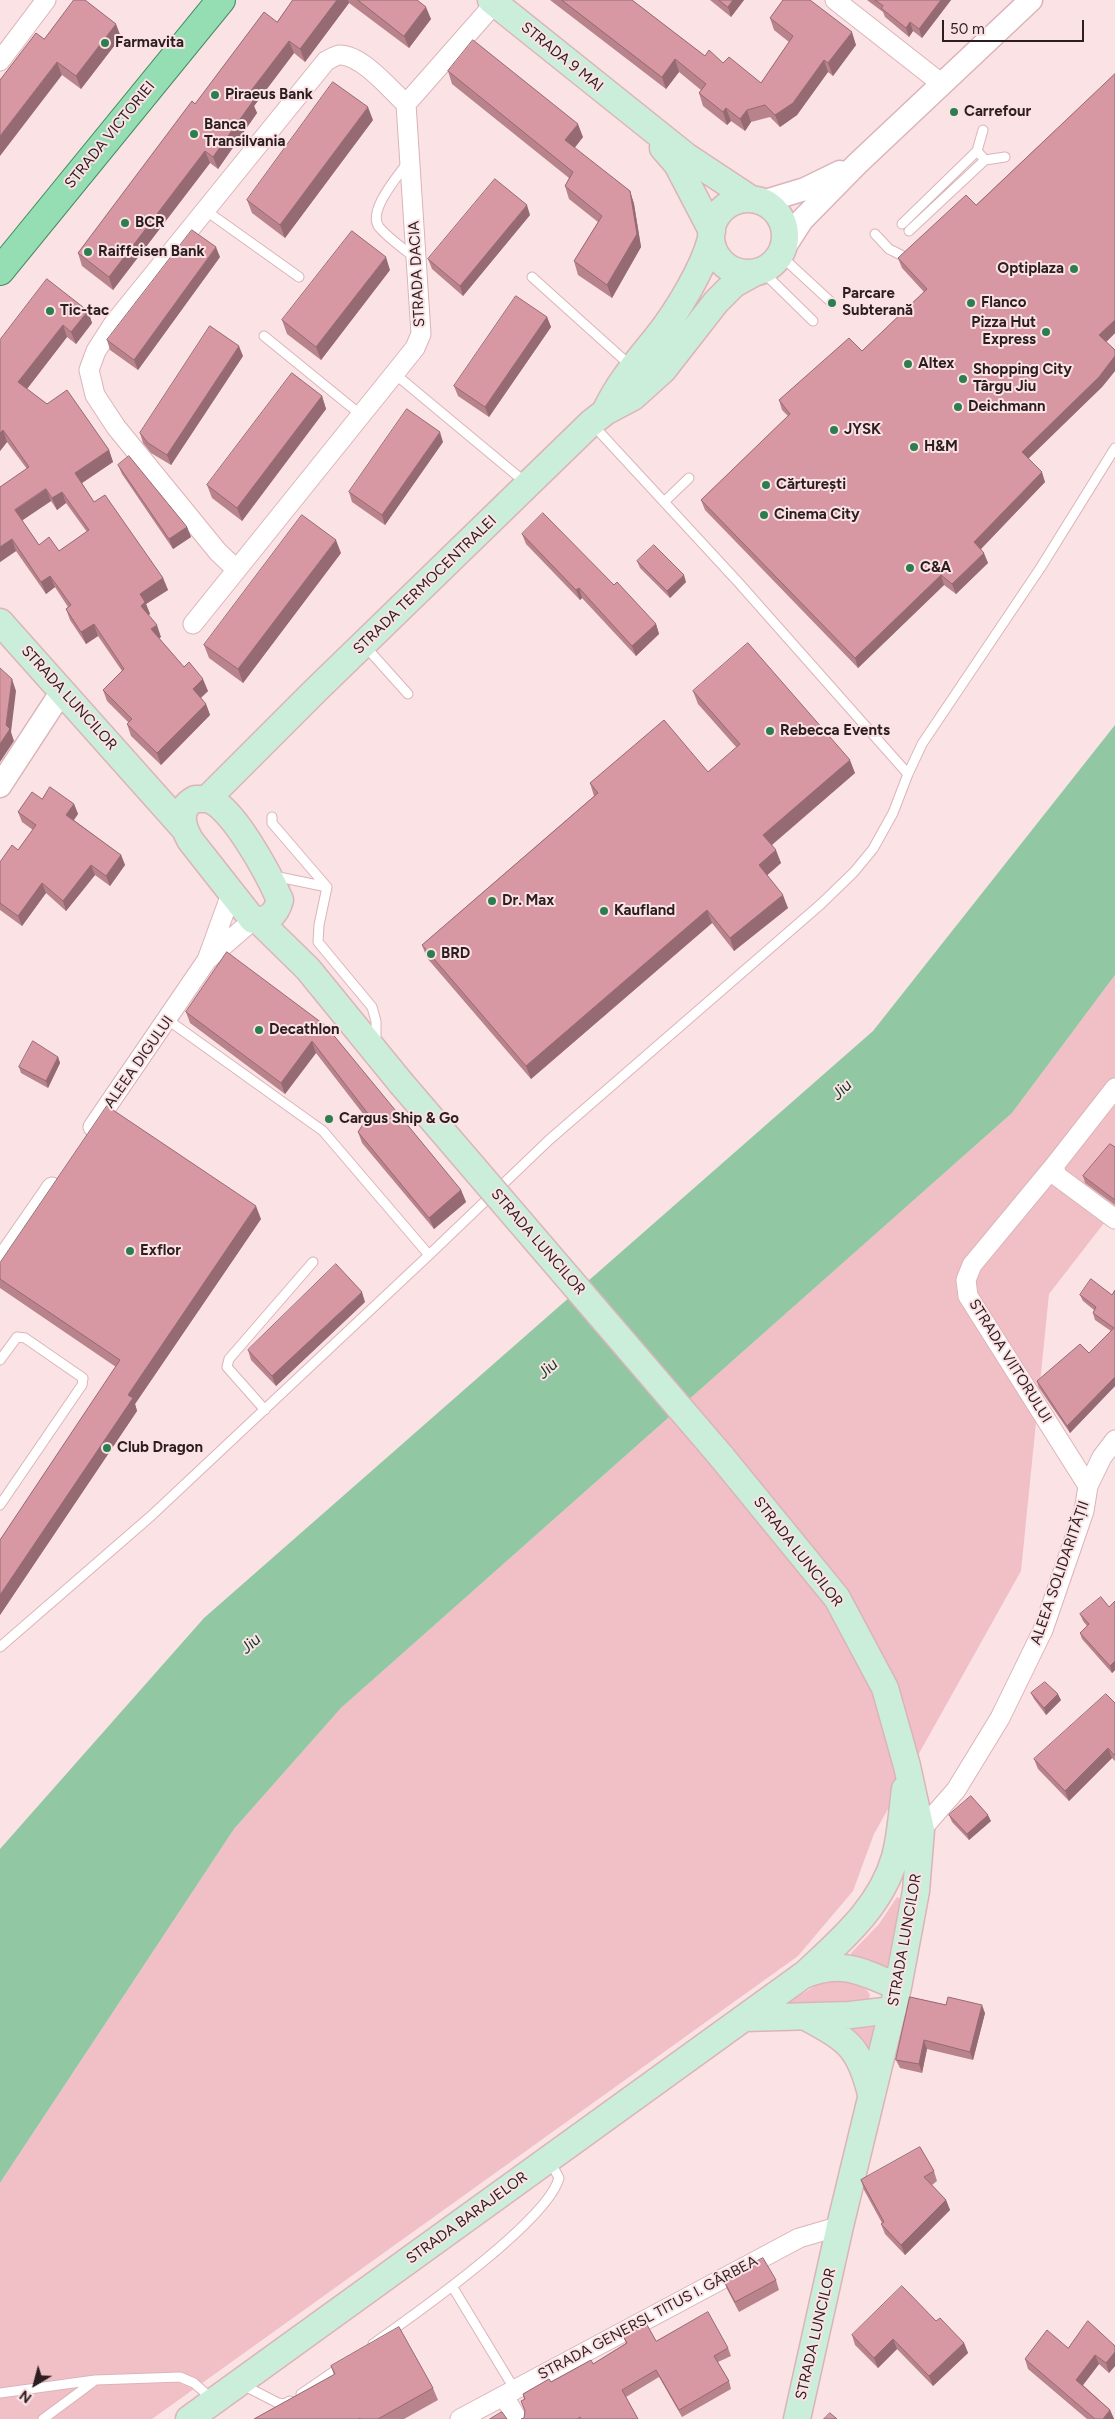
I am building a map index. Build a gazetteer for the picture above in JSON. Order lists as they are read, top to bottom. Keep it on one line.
{"streets":{"main road":["STRADA 9 MAI","STRADA VICTORIEI","STRADA TERMOCENTRALEI","STRADA LUNCILOR","STRADA BARAJELOR"],"street":["STRADA DACIA","ALEEA DIGULUI","STRADA VIITORULUI","ALEEA SOLIDARITĂȚII","STRADA GENERSL TITUS I. GÂRBEA"]},"crossings":[["STRADA 9 MAI","STRADA TERMOCENTRALEI"],["STRADA TERMOCENTRALEI","STRADA LUNCILOR"],["STRADA LUNCILOR","ALEEA DIGULUI"],["STRADA LUNCILOR","ALEEA SOLIDARITĂȚII"],["STRADA LUNCILOR","STRADA BARAJELOR"],["STRADA LUNCILOR","STRADA GENERSL TITUS I. GÂRBEA"],["STRADA VIITORULUI","ALEEA SOLIDARITĂȚII"]],"water":["Jiu"],"places":["Farmavita","Piraeus Bank","Carrefour","Banca Transilvania","BCR","Raiffeisen Bank","Optiplaza","Parcare Subterană","Flanco","Tic-tac","Pizza Hut Express","Altex","Shopping City Târgu Jiu","Deichmann","JYSK","H&M","Cărturești","Cinema City","C&A","Rebecca Events","Dr. Max","Kaufland","BRD","Decathlon","Cargus Ship & Go","Exflor","Club Dragon"],"scale_bar":"50 m","north":"bottom left"}
